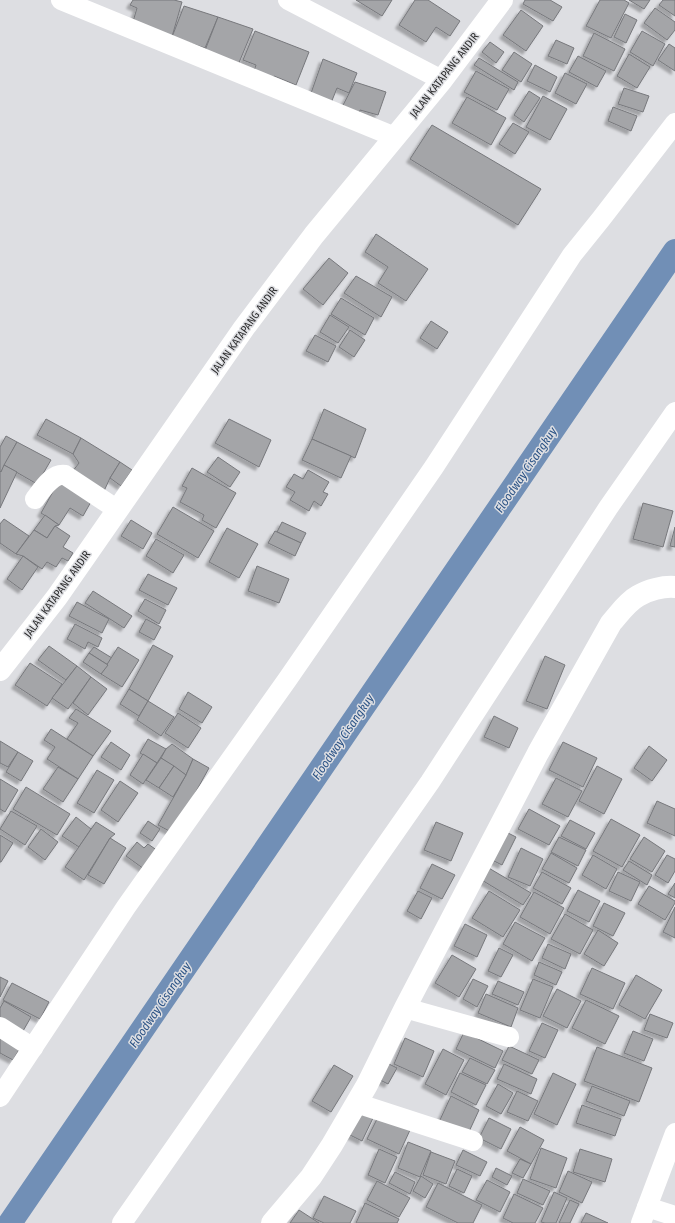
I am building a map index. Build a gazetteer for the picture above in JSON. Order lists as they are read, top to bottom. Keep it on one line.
{"streets":{"street":["JALAN KATAPANG ANDIR"]},"water":["Floodway Cisangkuy"]}
